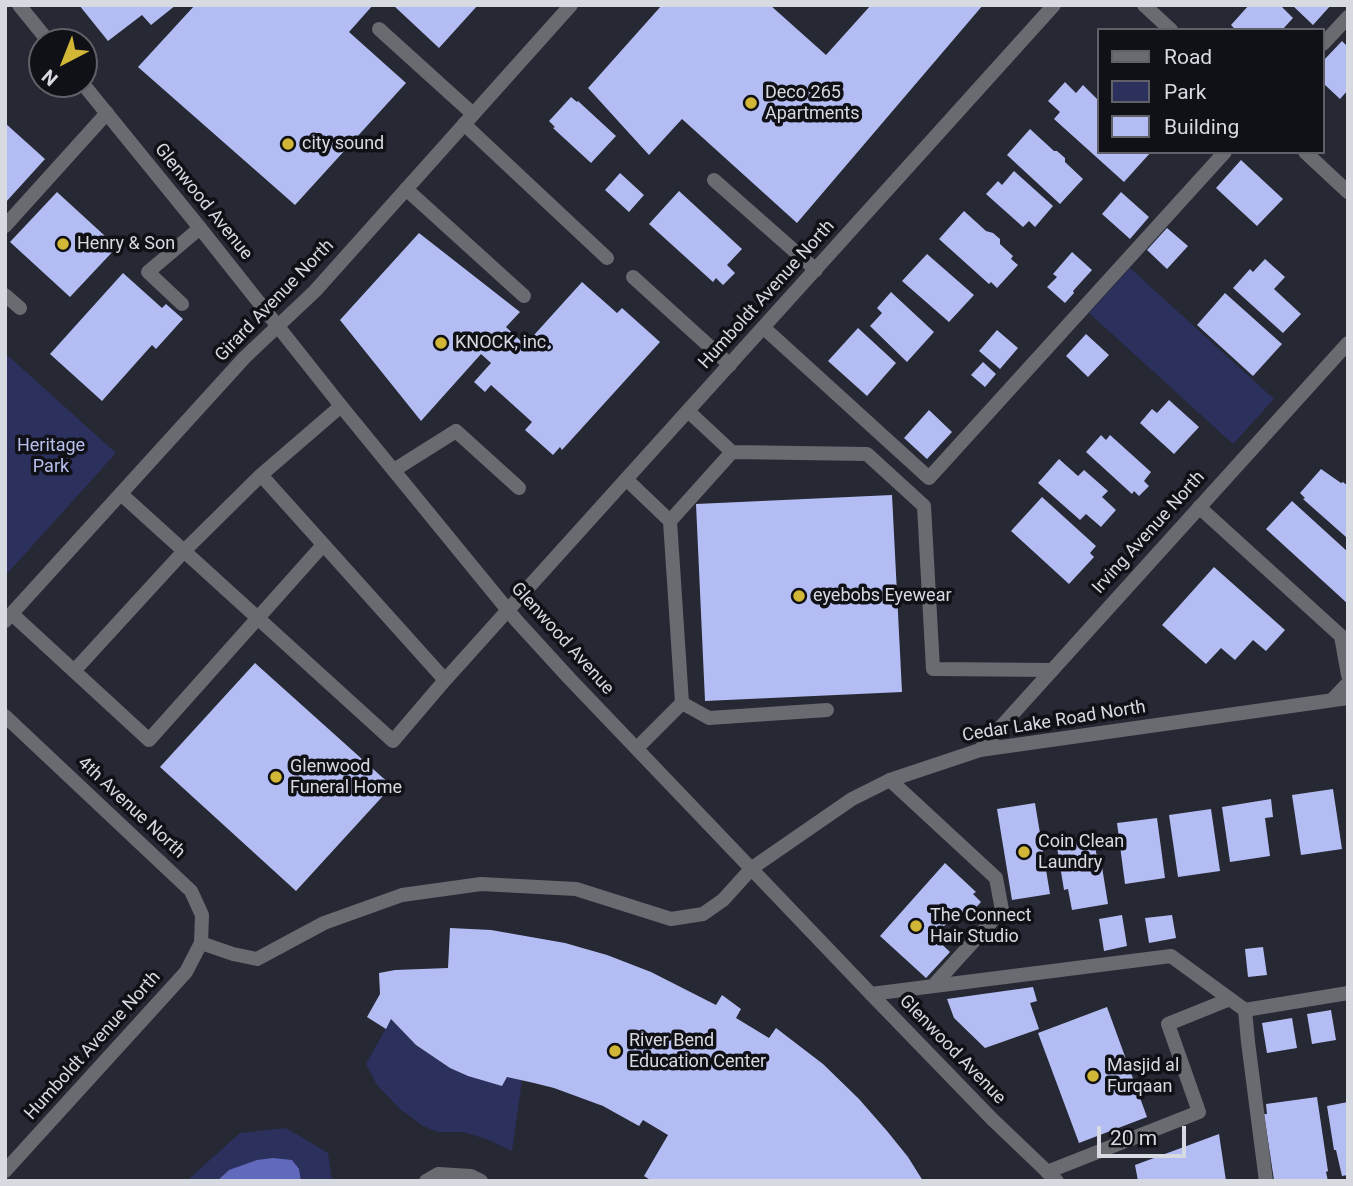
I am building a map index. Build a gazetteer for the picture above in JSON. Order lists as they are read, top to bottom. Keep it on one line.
{"streets":{"street":["Glenwood Avenue","Humboldt Avenue North","Girard Avenue North","Irving Avenue North","Cedar Lake Road North","4th Avenue North"]},"crossings":[["Glenwood Avenue","Humboldt Avenue North"],["Glenwood Avenue","Girard Avenue North"],["Glenwood Avenue","Cedar Lake Road North"],["Humboldt Avenue North","Cedar Lake Road North"],["Humboldt Avenue North","4th Avenue North"],["Irving Avenue North","Cedar Lake Road North"],["Cedar Lake Road North","4th Avenue North"]],"parks":["Heritage Park"],"places":["Deco 265 Apartments","city sound","Henry & Son","KNOCK, inc.","eyebobs Eyewear","Glenwood Funeral Home","Coin Clean Laundry","The Connect Hair Studio","River Bend Education Center","Masjid al Furqaan"],"legend":["Road","Park","Building"],"scale_bar":"20 m","north":"bottom left"}
